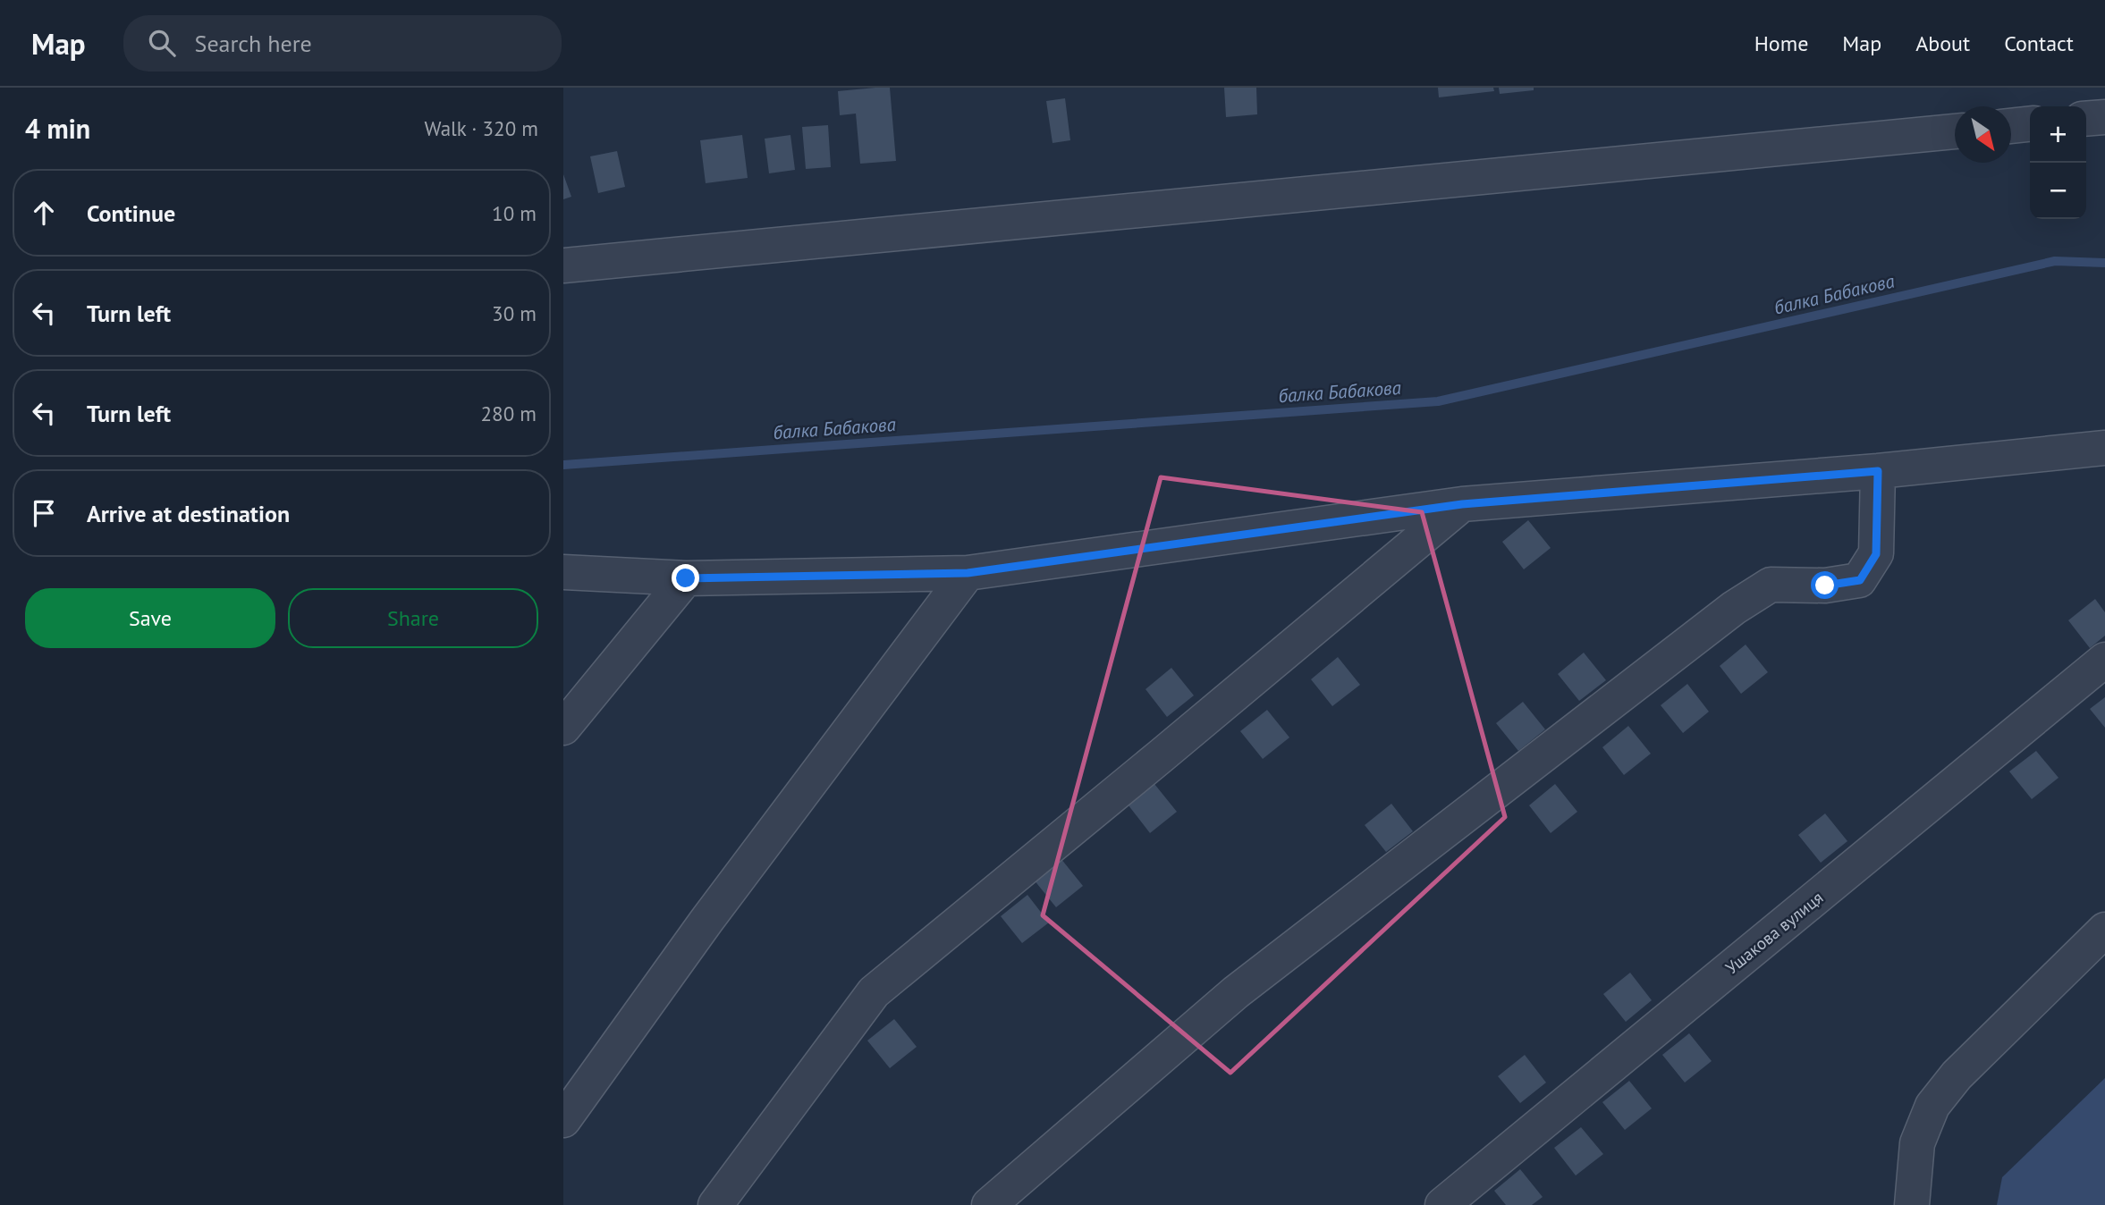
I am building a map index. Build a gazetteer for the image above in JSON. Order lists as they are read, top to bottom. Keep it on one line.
{"streets":{"street":["Ушакова вулиця"]},"water":["балка Бабакова"],"north":"bottom right","page":{"header":"Map","search":"Search here","nav":["Home","Map","About","Contact"],"heading":["4 min","Walk · 320 m"],"map_buttons":["+","−"],"list":[["Continue","10 m"],["Turn left","30 m"],["Turn left","280 m"],"Arrive at destination"],"buttons":["Save","Share"]}}
